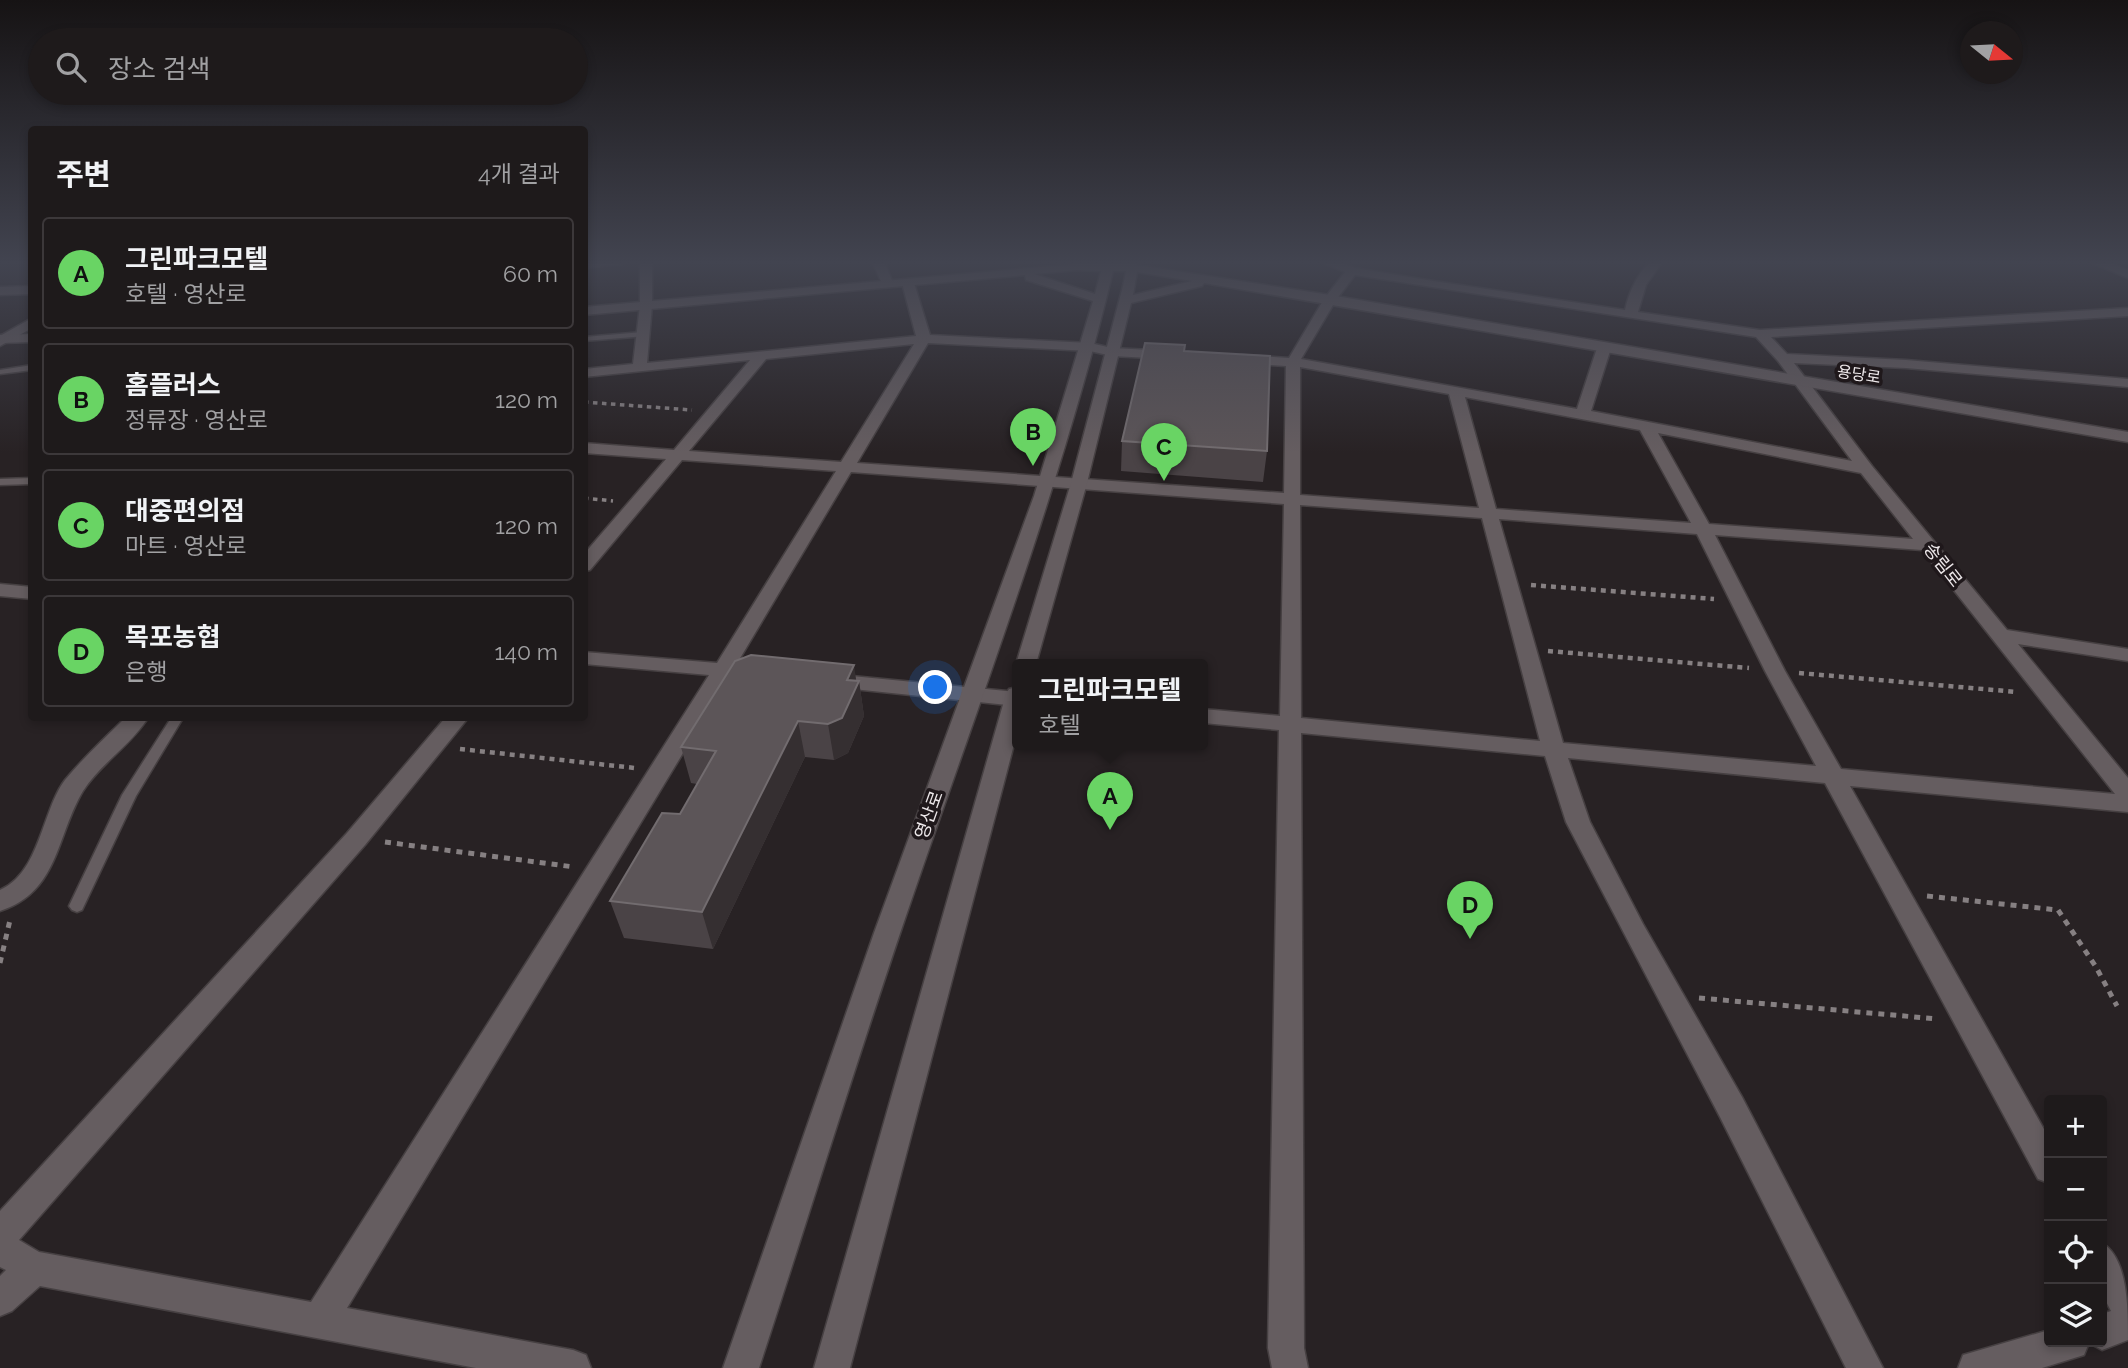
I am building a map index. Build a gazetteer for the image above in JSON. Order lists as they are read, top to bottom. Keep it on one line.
{"streets":{"street":["용당로","송림로","영산로"]},"crossings":[["용당로","송림로"]],"north":"right","page":{"search":"장소 검색","heading":["주변","4개 결과"],"list":[{"mark":"A","name":"그린파크모텔","note":"호텔 · 영산로","value":"60 m"},{"mark":"B","name":"홈플러스","note":"정류장 · 영산로","value":"120 m"},{"mark":"C","name":"대중편의점","note":"마트 · 영산로","value":"120 m"},{"mark":"D","name":"목포농협","note":"은행","value":"140 m"}],"pins":["B","C","A","D"],"popup":["그린파크모텔","호텔"],"map_buttons":["+","−"]}}
